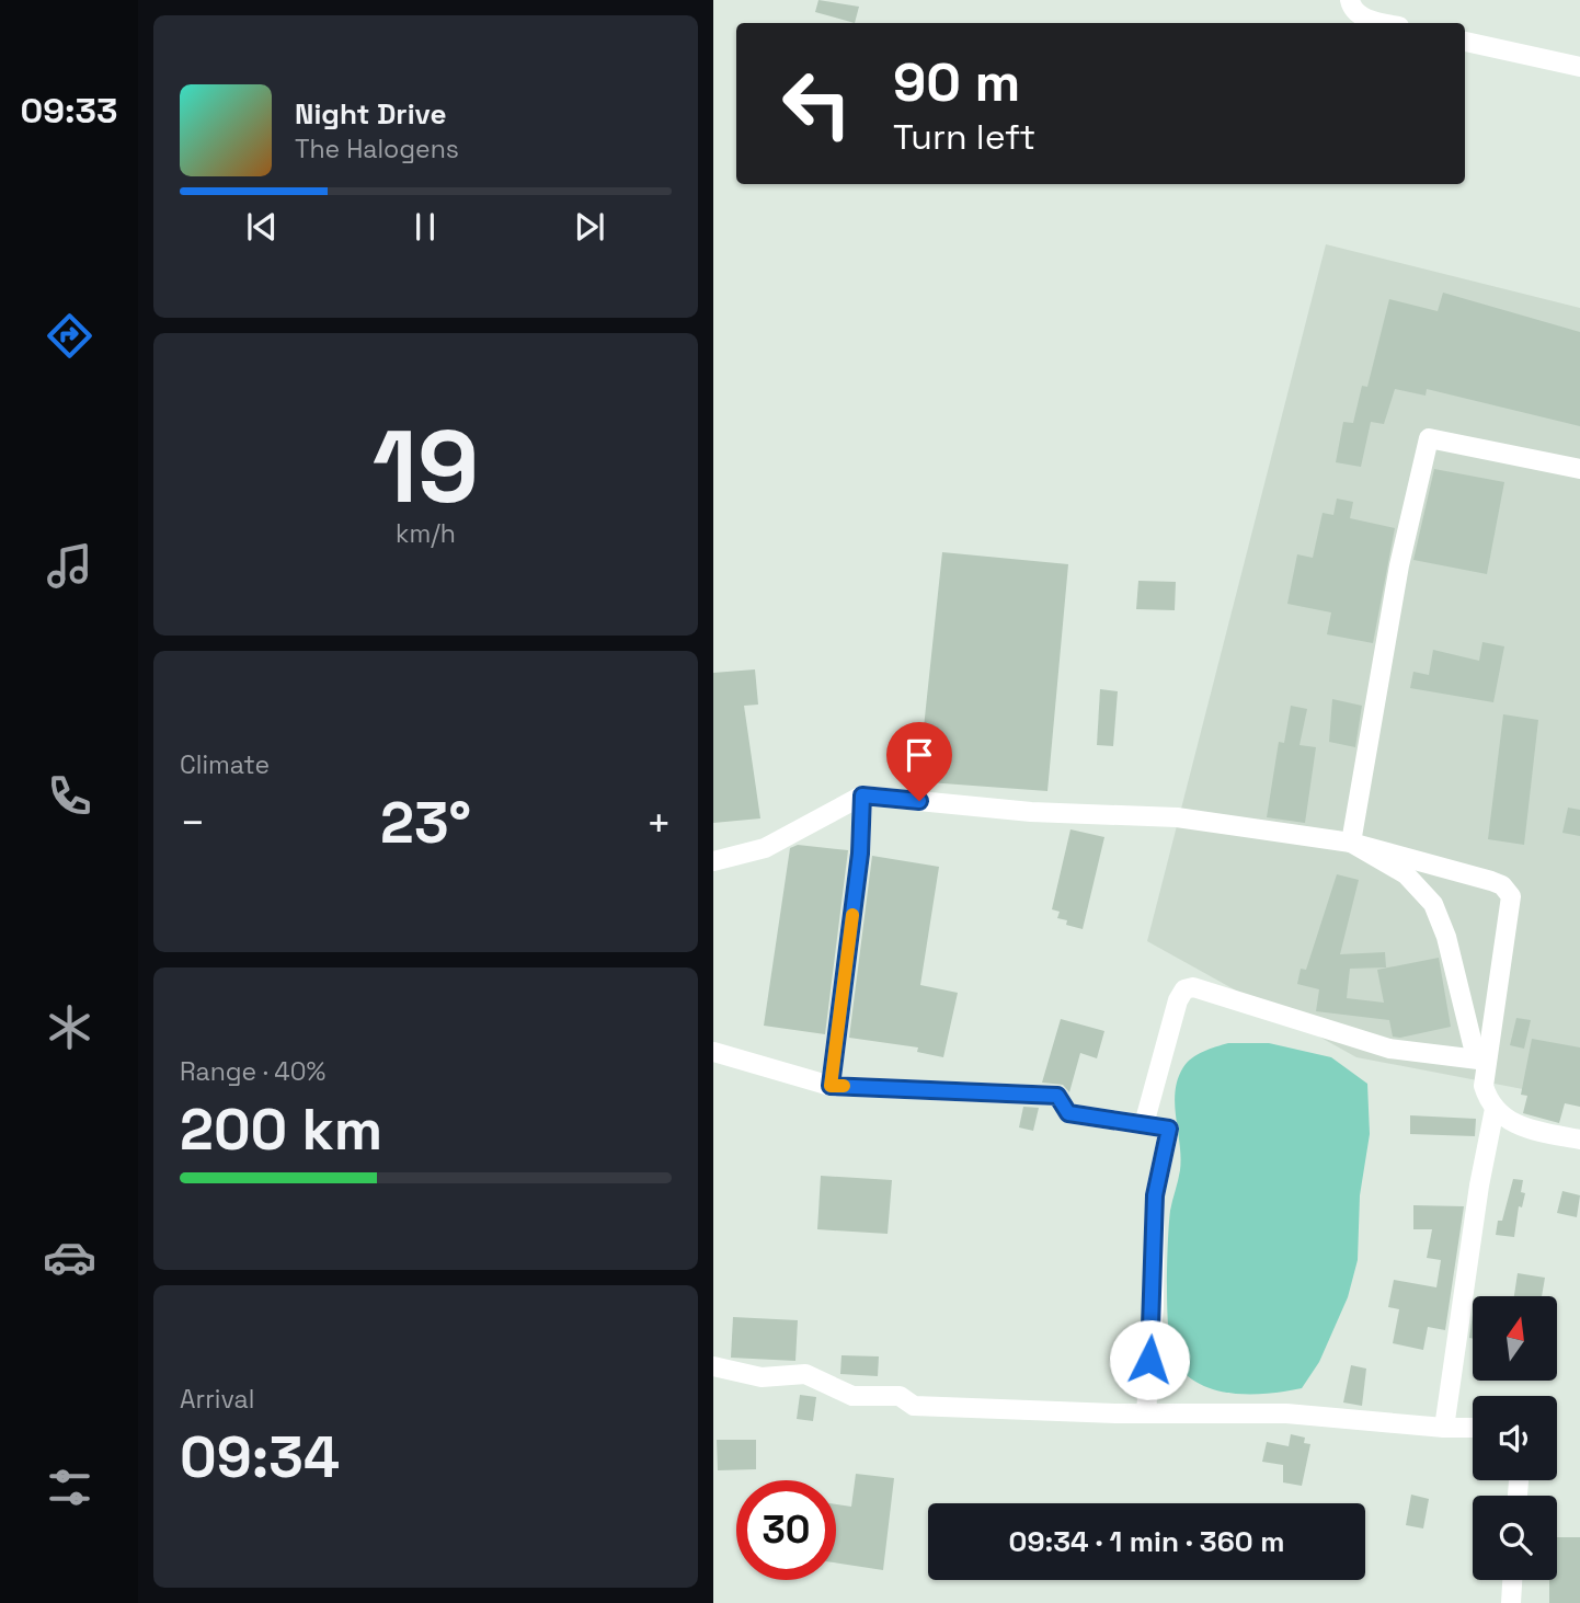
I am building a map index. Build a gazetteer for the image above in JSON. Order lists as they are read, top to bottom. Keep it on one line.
{"north":"top","page":{"tabs":"09:33","turn":["90 m","Turn left"],"song":["Night Drive","The Halogens"],"tile":[["19","km/h"],"Climate",["Range · 40%","200 km"],["Arrival","09:34"]],"heat":["−","23°","+"],"limit":"30","trip":"09:34 · 1 min · 360 m"}}
